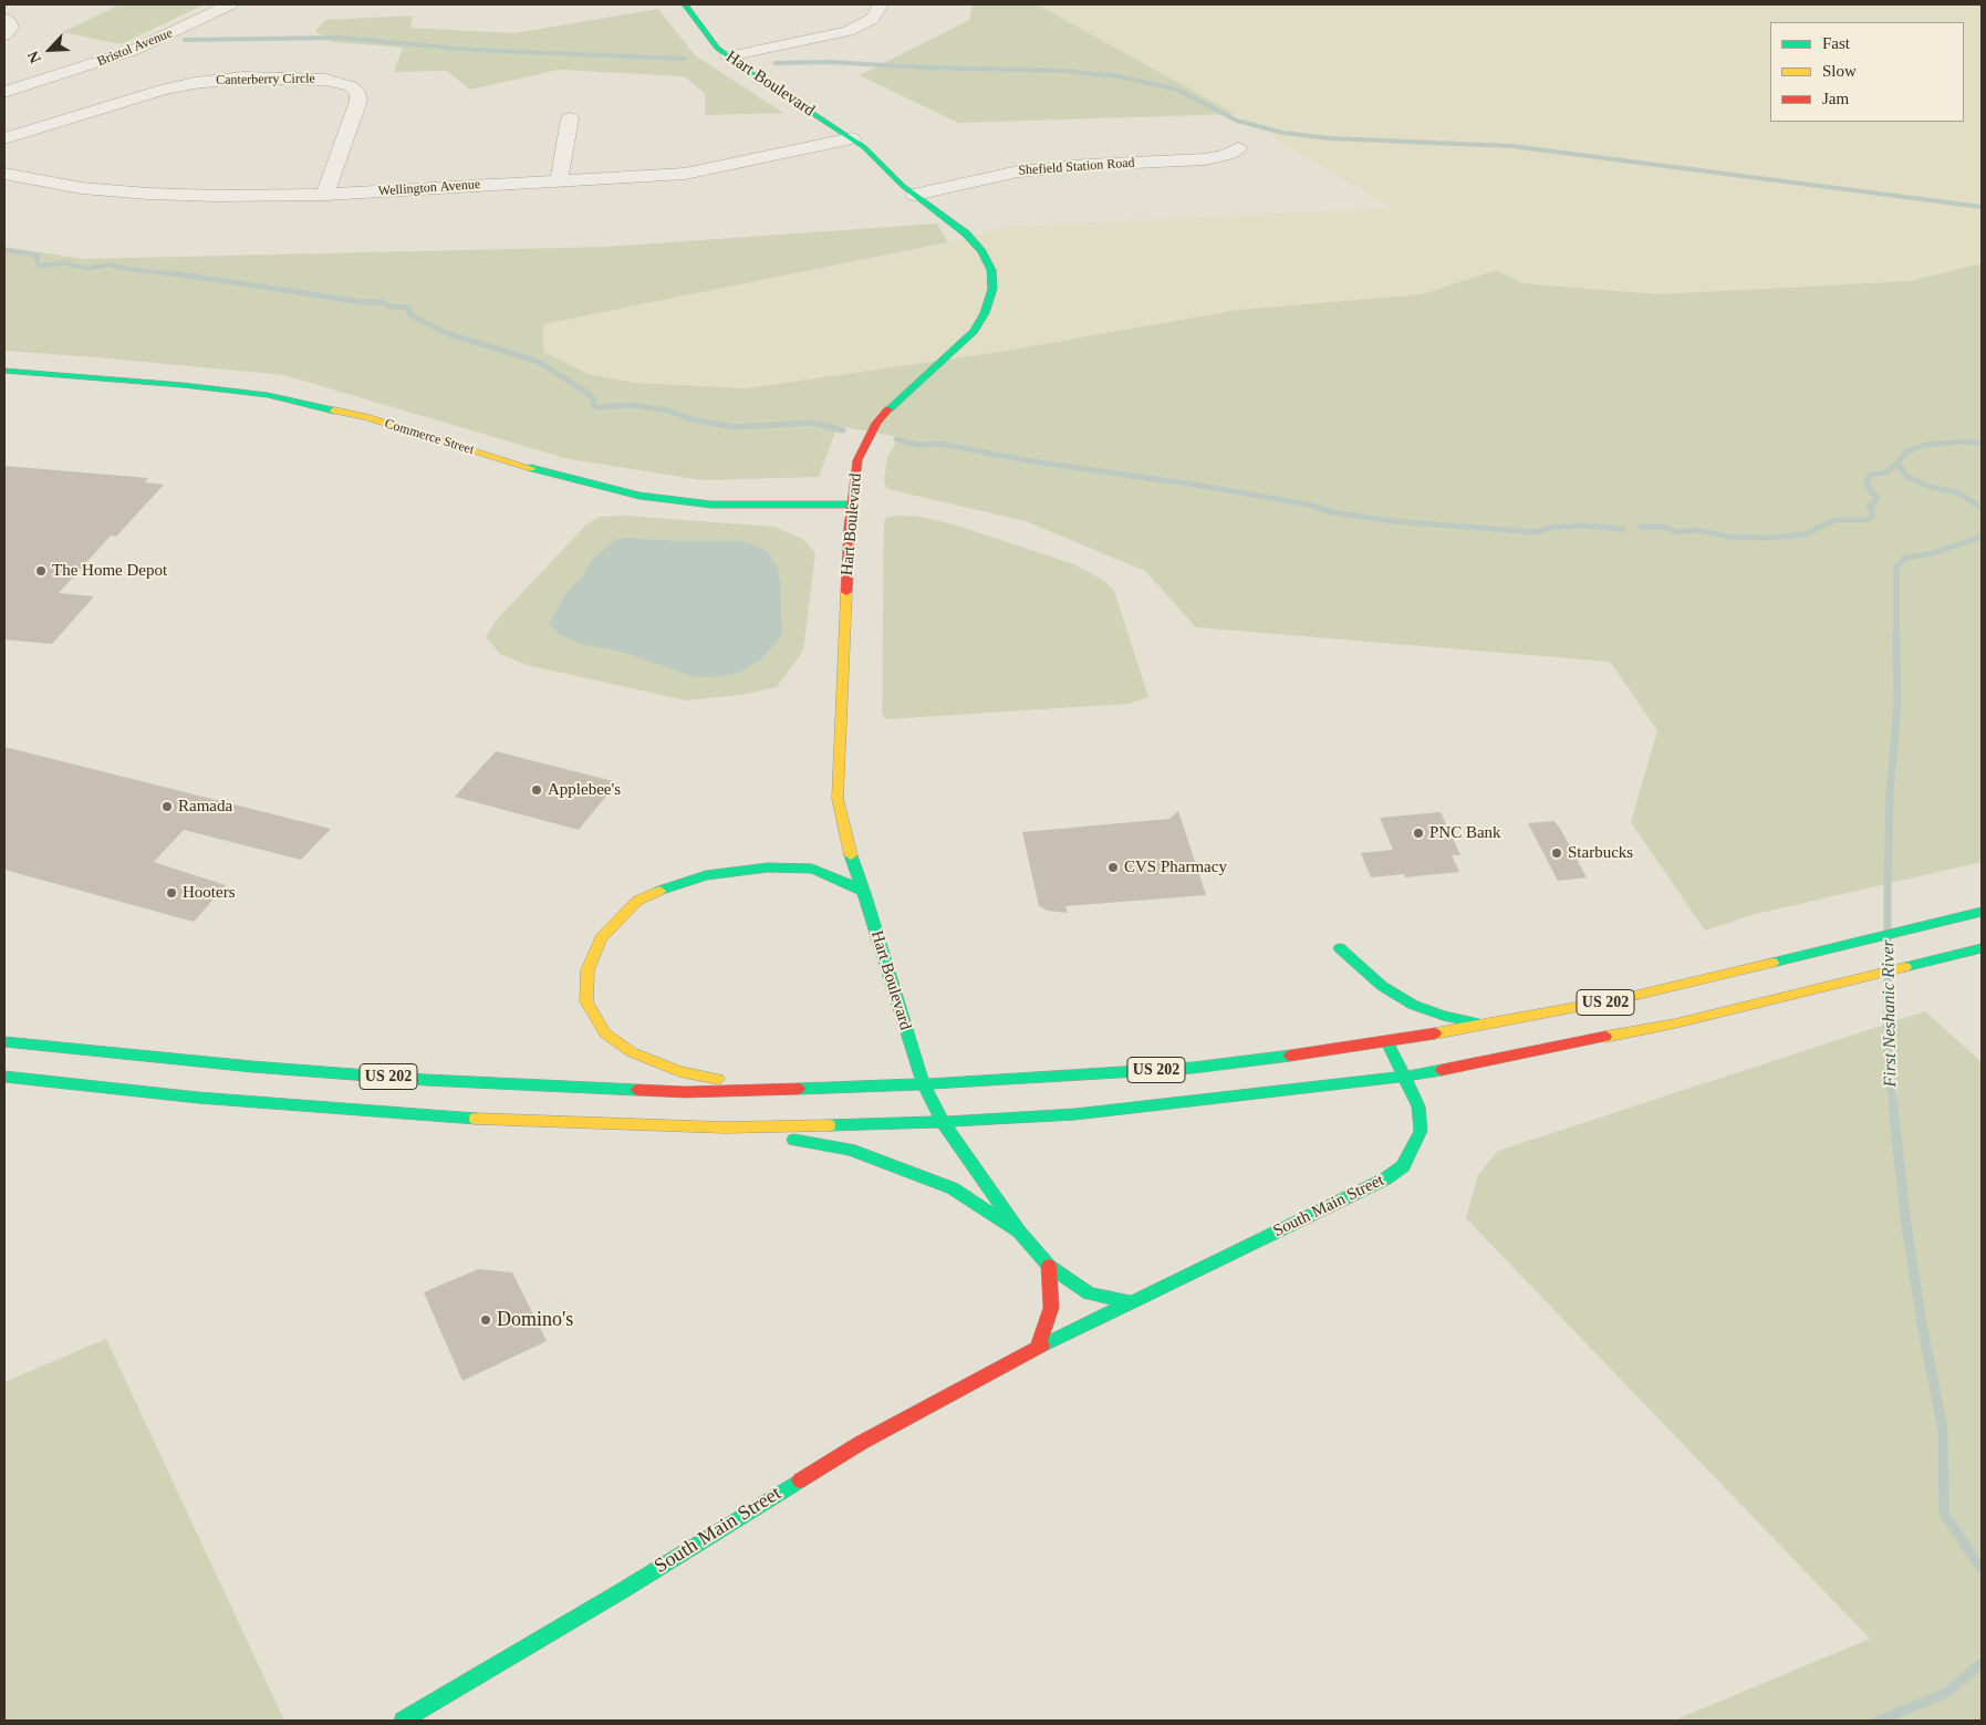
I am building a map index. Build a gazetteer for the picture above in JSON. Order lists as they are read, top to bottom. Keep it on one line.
{"streets":{"main road":["Hart Boulevard","Commerce Street","US 202","South Main Street"],"street":["Bristol Avenue","Canterberry Circle","Shefield Station Road","Wellington Avenue"]},"crossings":[["Canterberry Circle","Wellington Avenue"],["Hart Boulevard","Shefield Station Road"],["Hart Boulevard","Wellington Avenue"],["Hart Boulevard","Commerce Street"],["Hart Boulevard","US 202"],["US 202","South Main Street"]],"water":["First Neshanic River"],"places":["The Home Depot","Applebee's","Ramada","PNC Bank","Starbucks","CVS Pharmacy","Hooters","Domino's"],"legend":["Fast","Slow","Jam"],"north":"bottom left"}
